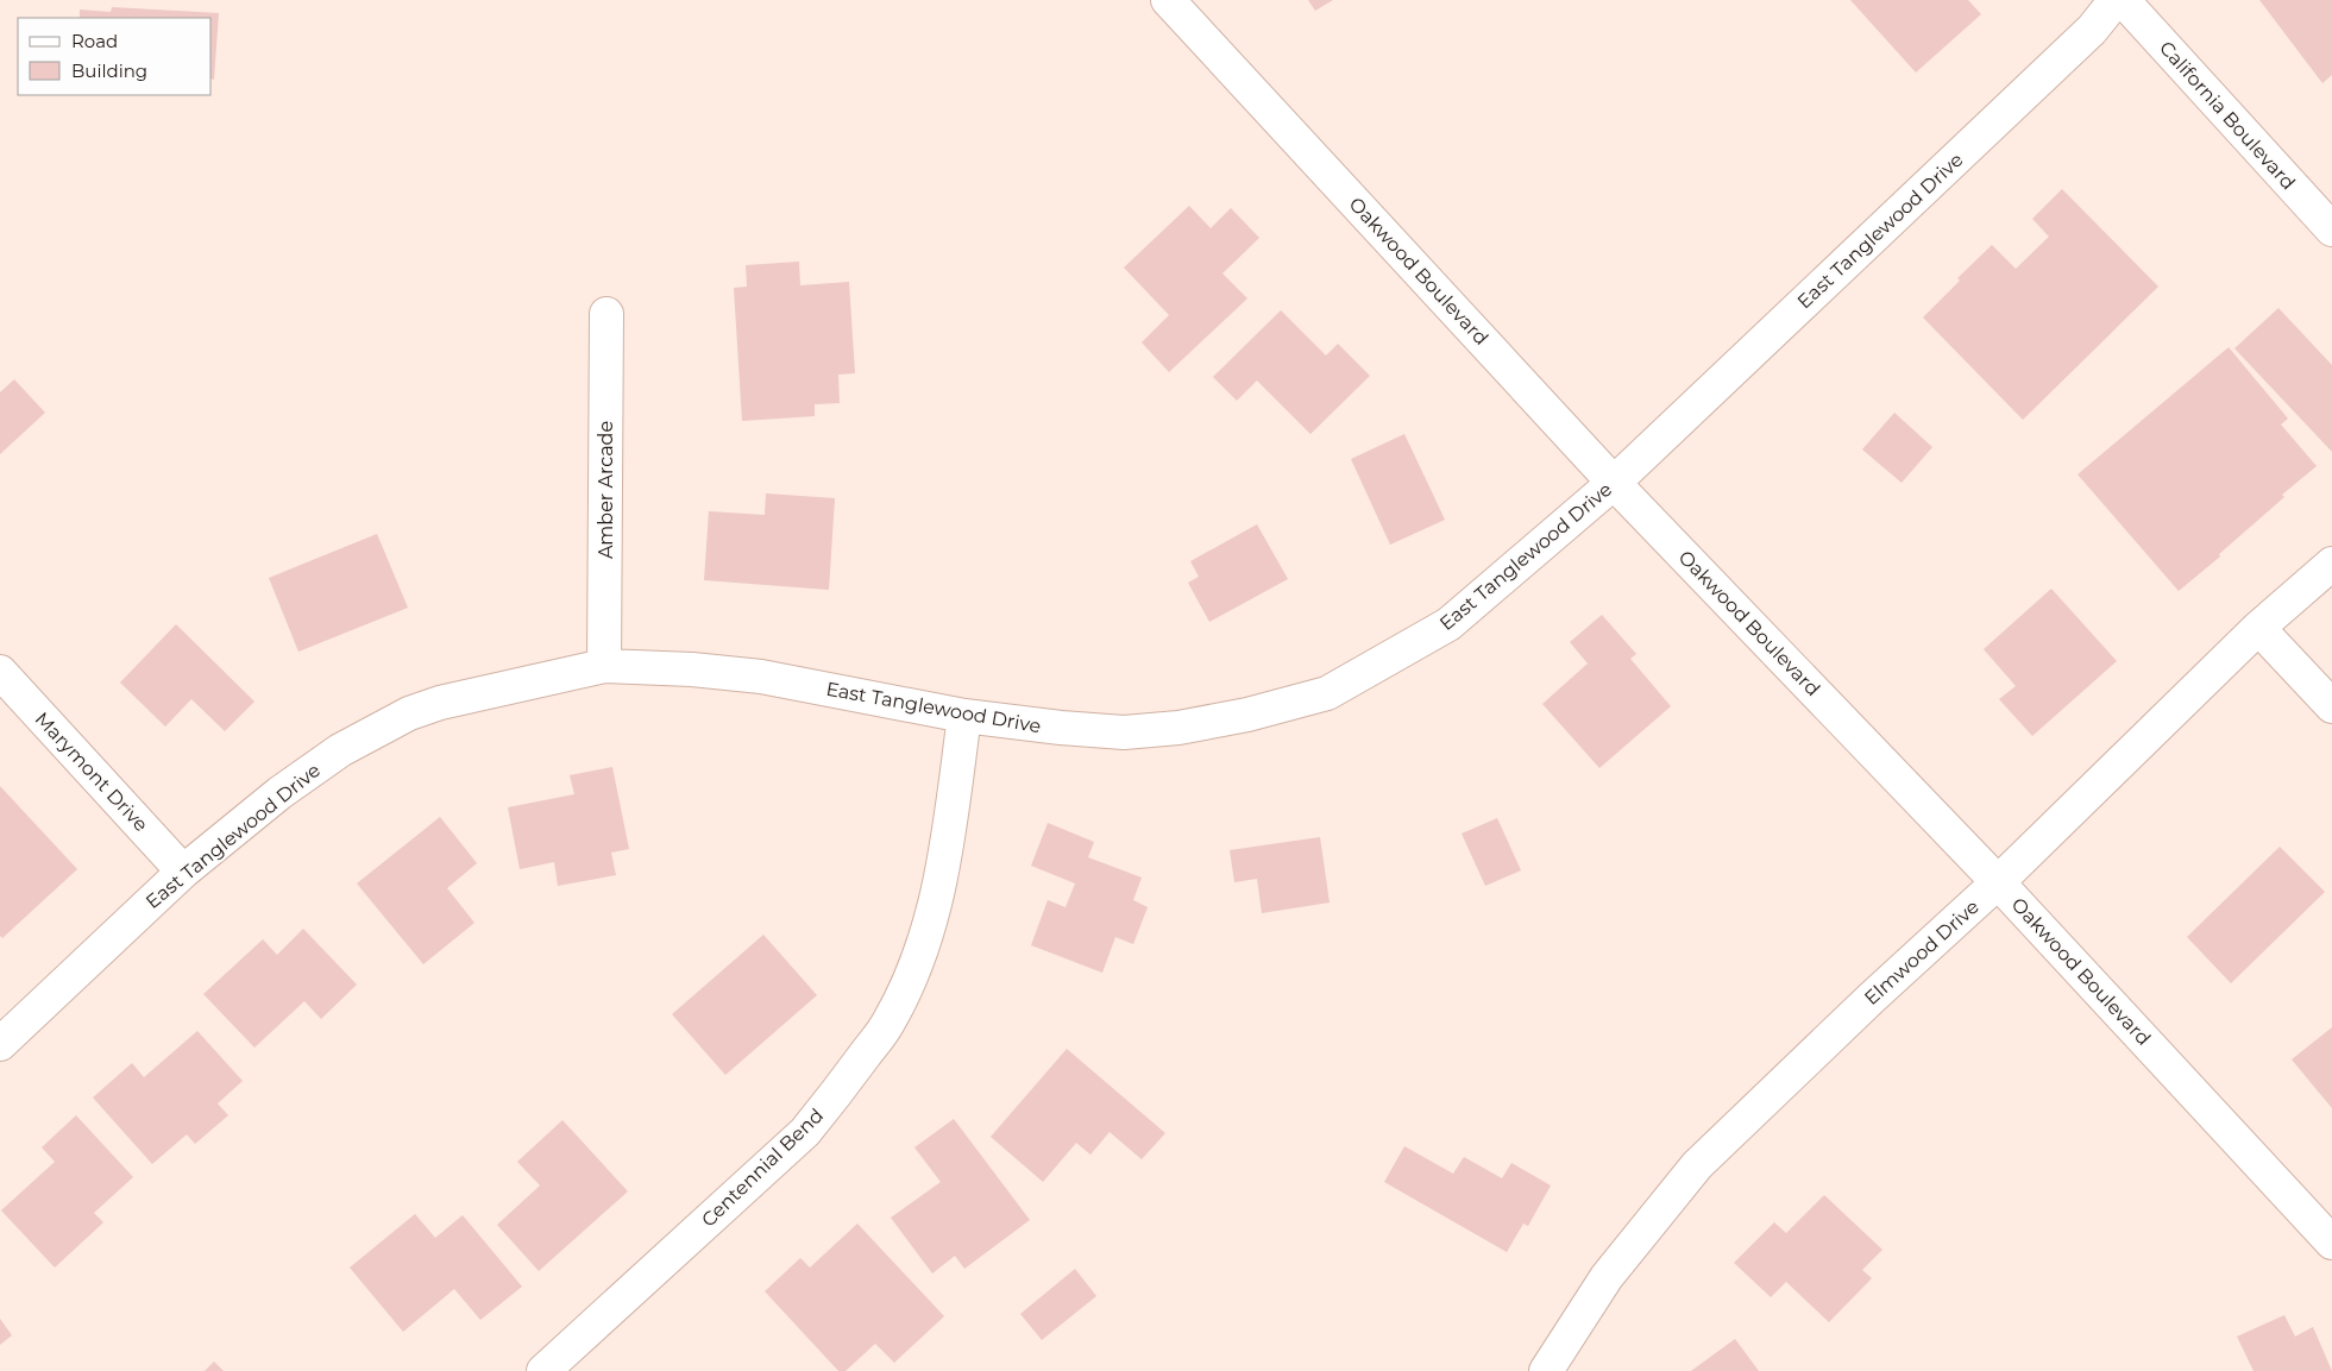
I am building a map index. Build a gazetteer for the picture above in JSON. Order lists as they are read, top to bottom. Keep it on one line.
{"streets":{"street":["California Boulevard","East Tanglewood Drive","Oakwood Boulevard","Amber Arcade","Marymont Drive","Elmwood Drive","Centennial Bend"]},"crossings":[["East Tanglewood Drive","Oakwood Boulevard"],["East Tanglewood Drive","Amber Arcade"],["East Tanglewood Drive","Marymont Drive"],["East Tanglewood Drive","Centennial Bend"],["Oakwood Boulevard","Elmwood Drive"]],"legend":["Road","Building"]}
